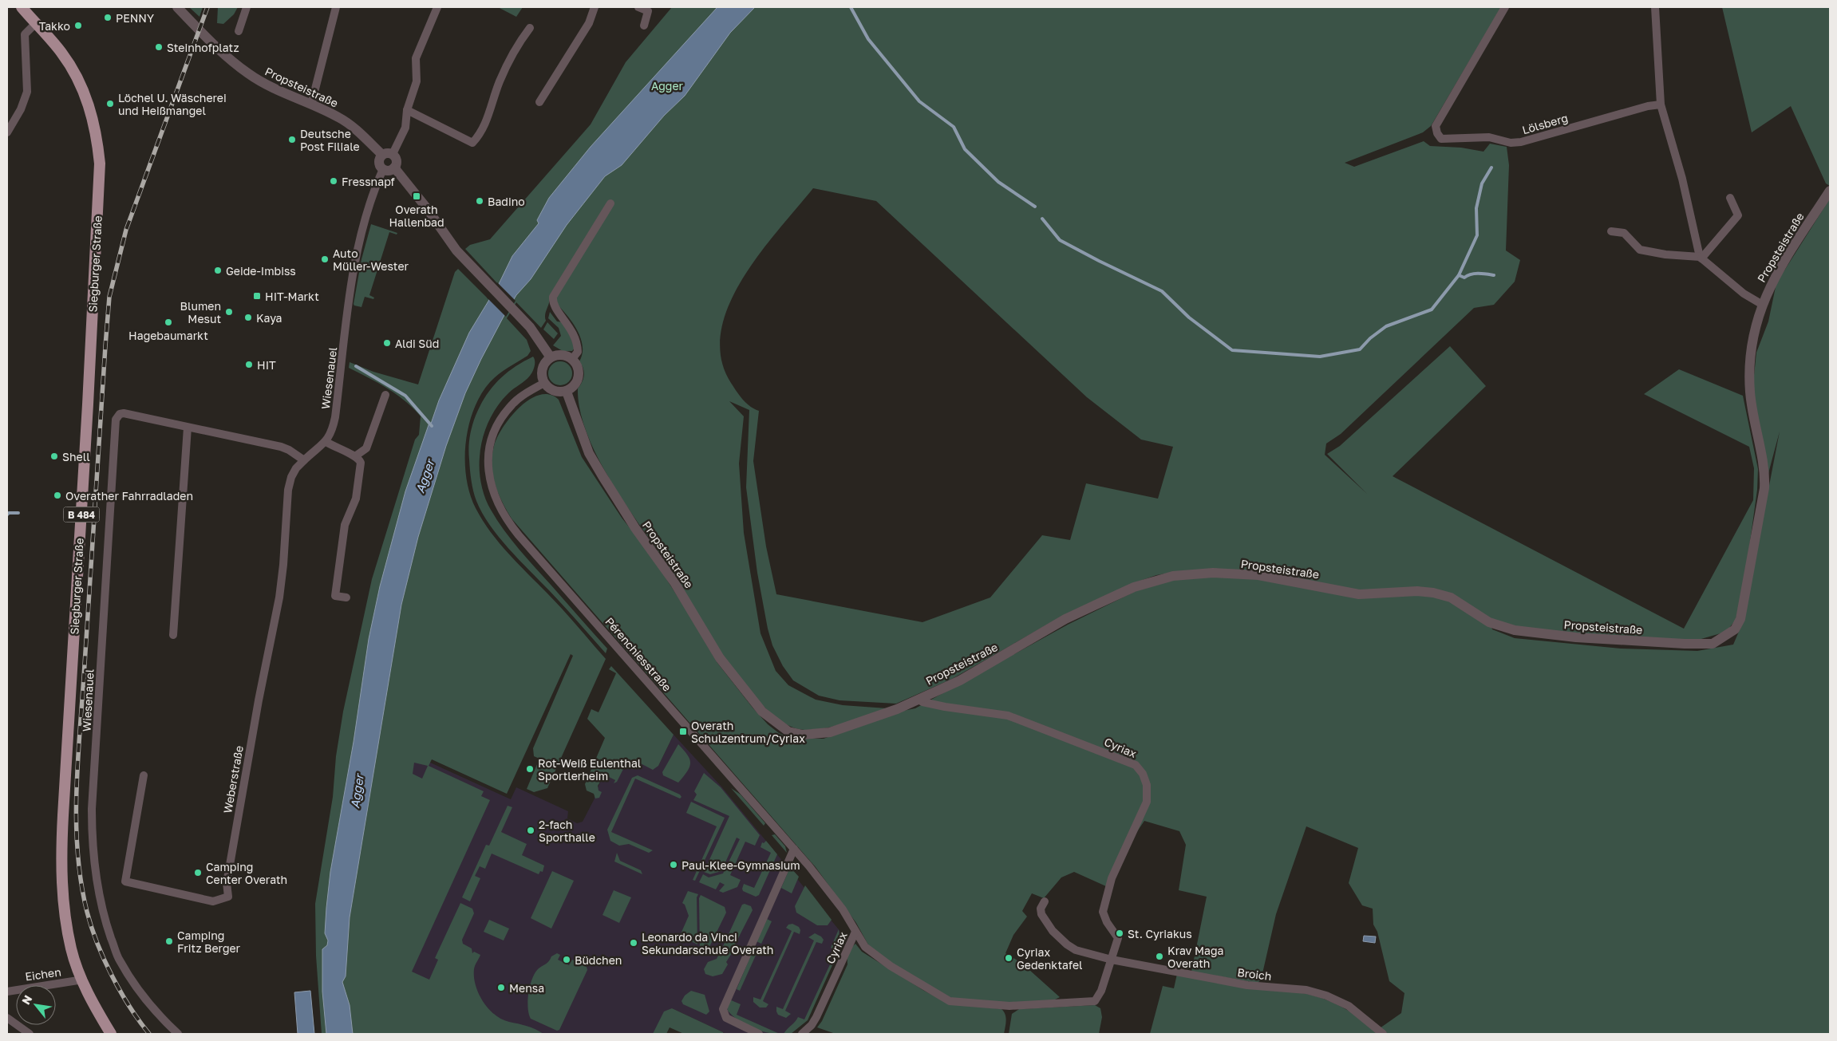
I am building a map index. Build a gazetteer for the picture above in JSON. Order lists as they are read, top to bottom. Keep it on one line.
{"streets":{"main road":["Siegburger Straße","B 484"],"street":["Propsteistraße","Lölsberg","Wiesenauel","Pérenchiesstraße","Cyriax","Weberstraße","Eichen","Broich"]},"crossings":[["Propsteistraße","Wiesenauel"],["Propsteistraße","Pérenchiesstraße"],["Propsteistraße","Cyriax"],["Siegburger Straße","Eichen"],["Wiesenauel","Weberstraße"],["Pérenchiesstraße","Cyriax"],["Cyriax","Broich"]],"water":["Agger"],"parks":["Agger"],"places":{"other":["PENNY","Takko","Steinhofplatz","Löchel U. Wäscherei und Heißmangel","Deutsche Post Filiale","Fressnapf","Badino","Auto Müller-Wester","Geide-Imbiss","Blumen Mesut","Kaya","Hagebaumarkt","Aldi Süd","HIT","Shell","Overather Fahrradladen","Rot-Weiß Eulenthal Sportlerheim","2-fach Sporthalle","Paul-Klee-Gymnasium","Camping Center Overath","St. Cyriakus","Camping Fritz Berger","Leonardo da Vinci Sekundarschule Overath","Krav Maga Overath","Cyriax Gedenktafel","Büdchen","Mensa"],"transit":["Overath Hallenbad","HIT-Markt","Overath Schulzentrum/Cyriax"]},"north":"top left"}
